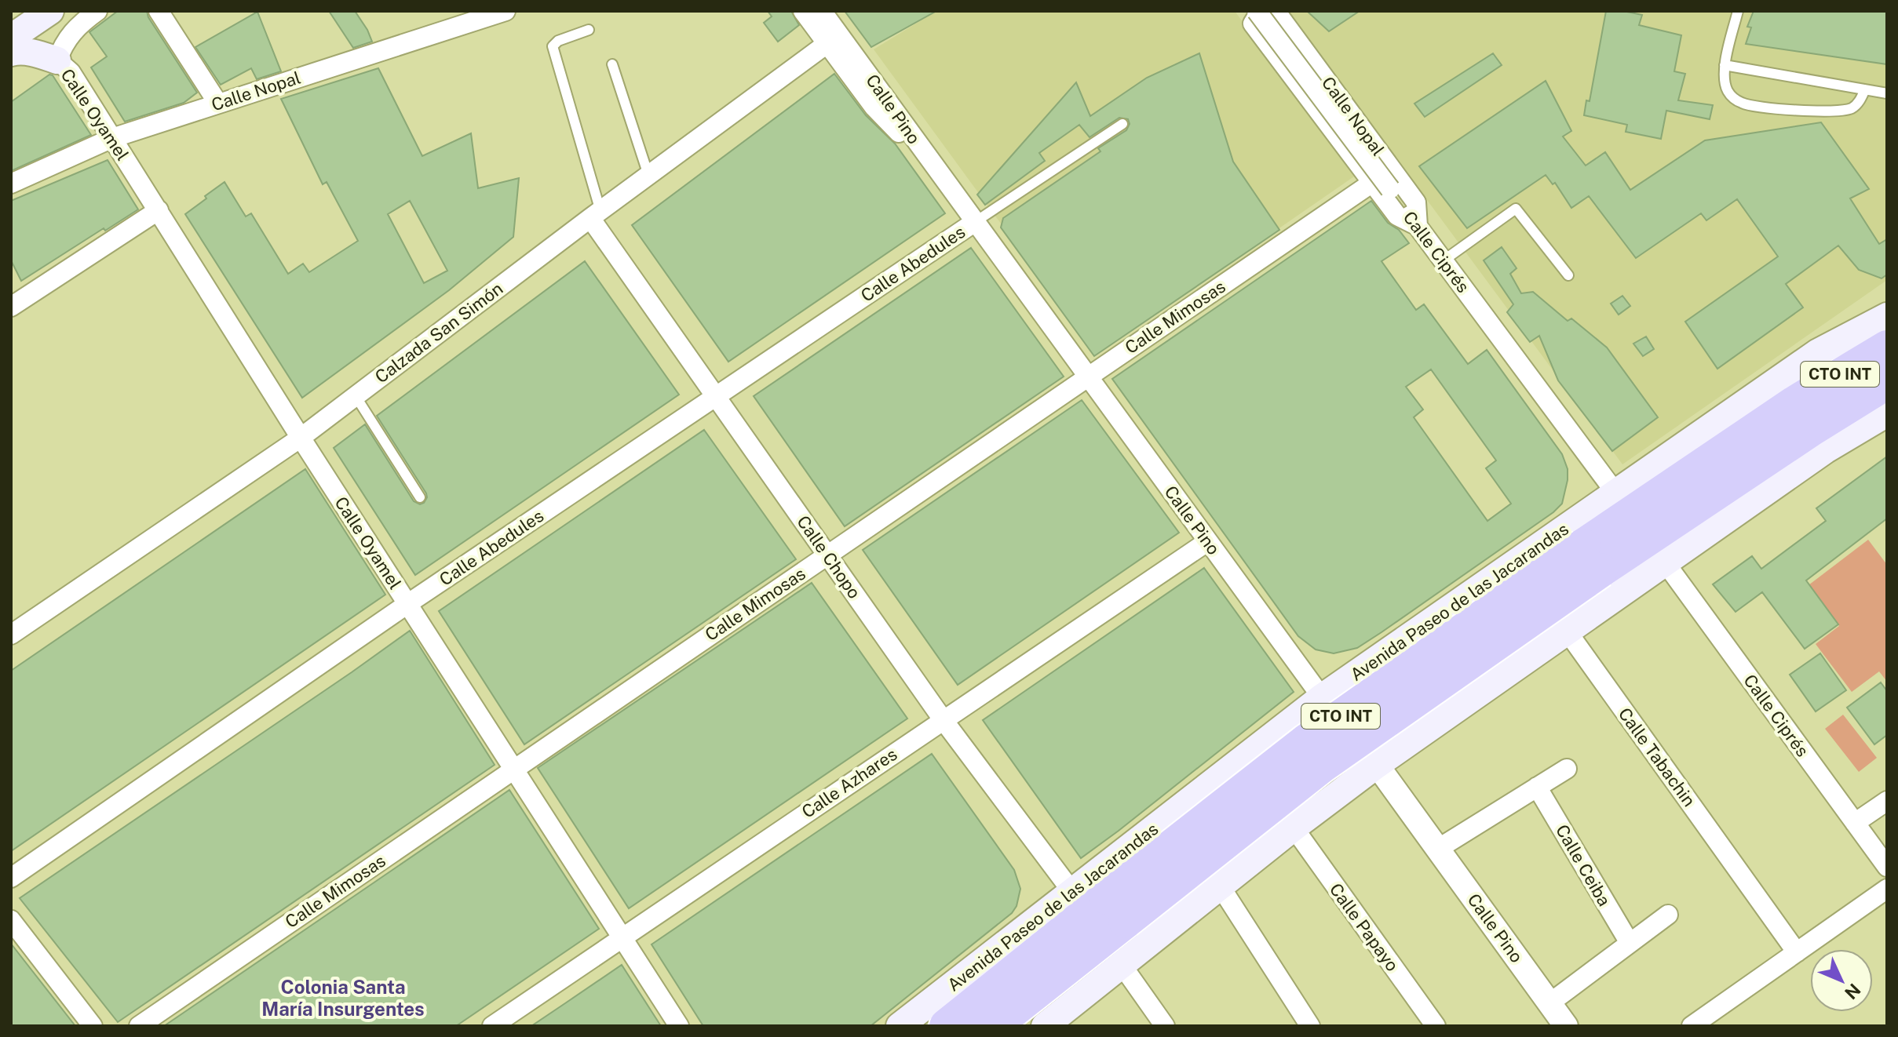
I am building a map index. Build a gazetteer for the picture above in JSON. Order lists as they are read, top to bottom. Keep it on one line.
{"streets":{"highway":["CTO INT"],"main road":["Avenida Paseo de las Jacarandas"],"street":["Calle Nopal","Calle Pino","Calle Oyamel","Calle Ciprés","Calle Abedules","Calle Mimosas","Calzada San Simón","Calle Chopo","Calle Tabachin","Calle Azhares","Calle Ceiba","Calle Papayo"]},"crossings":[["Calle Nopal","Calle Oyamel"],["Calle Nopal","Calle Ciprés"],["Calle Pino","Calle Abedules"],["Calle Pino","Calle Mimosas"],["Calle Pino","Avenida Paseo de las Jacarandas"],["Calle Pino","Calle Azhares"],["Calle Oyamel","Calle Abedules"],["Calle Oyamel","Calle Mimosas"],["Calle Oyamel","Calzada San Simón"],["Calle Oyamel","Calle Azhares"],["Calle Ciprés","Calle Mimosas"],["Calle Ciprés","Avenida Paseo de las Jacarandas"],["Calle Abedules","Calle Chopo"],["Calle Mimosas","Calle Chopo"],["Calzada San Simón","Calle Chopo"],["Calle Chopo","Avenida Paseo de las Jacarandas"],["Calle Chopo","Calle Azhares"],["Avenida Paseo de las Jacarandas","Calle Tabachin"]],"districts":["Colonia Santa María Insurgentes"],"north":"bottom right"}
